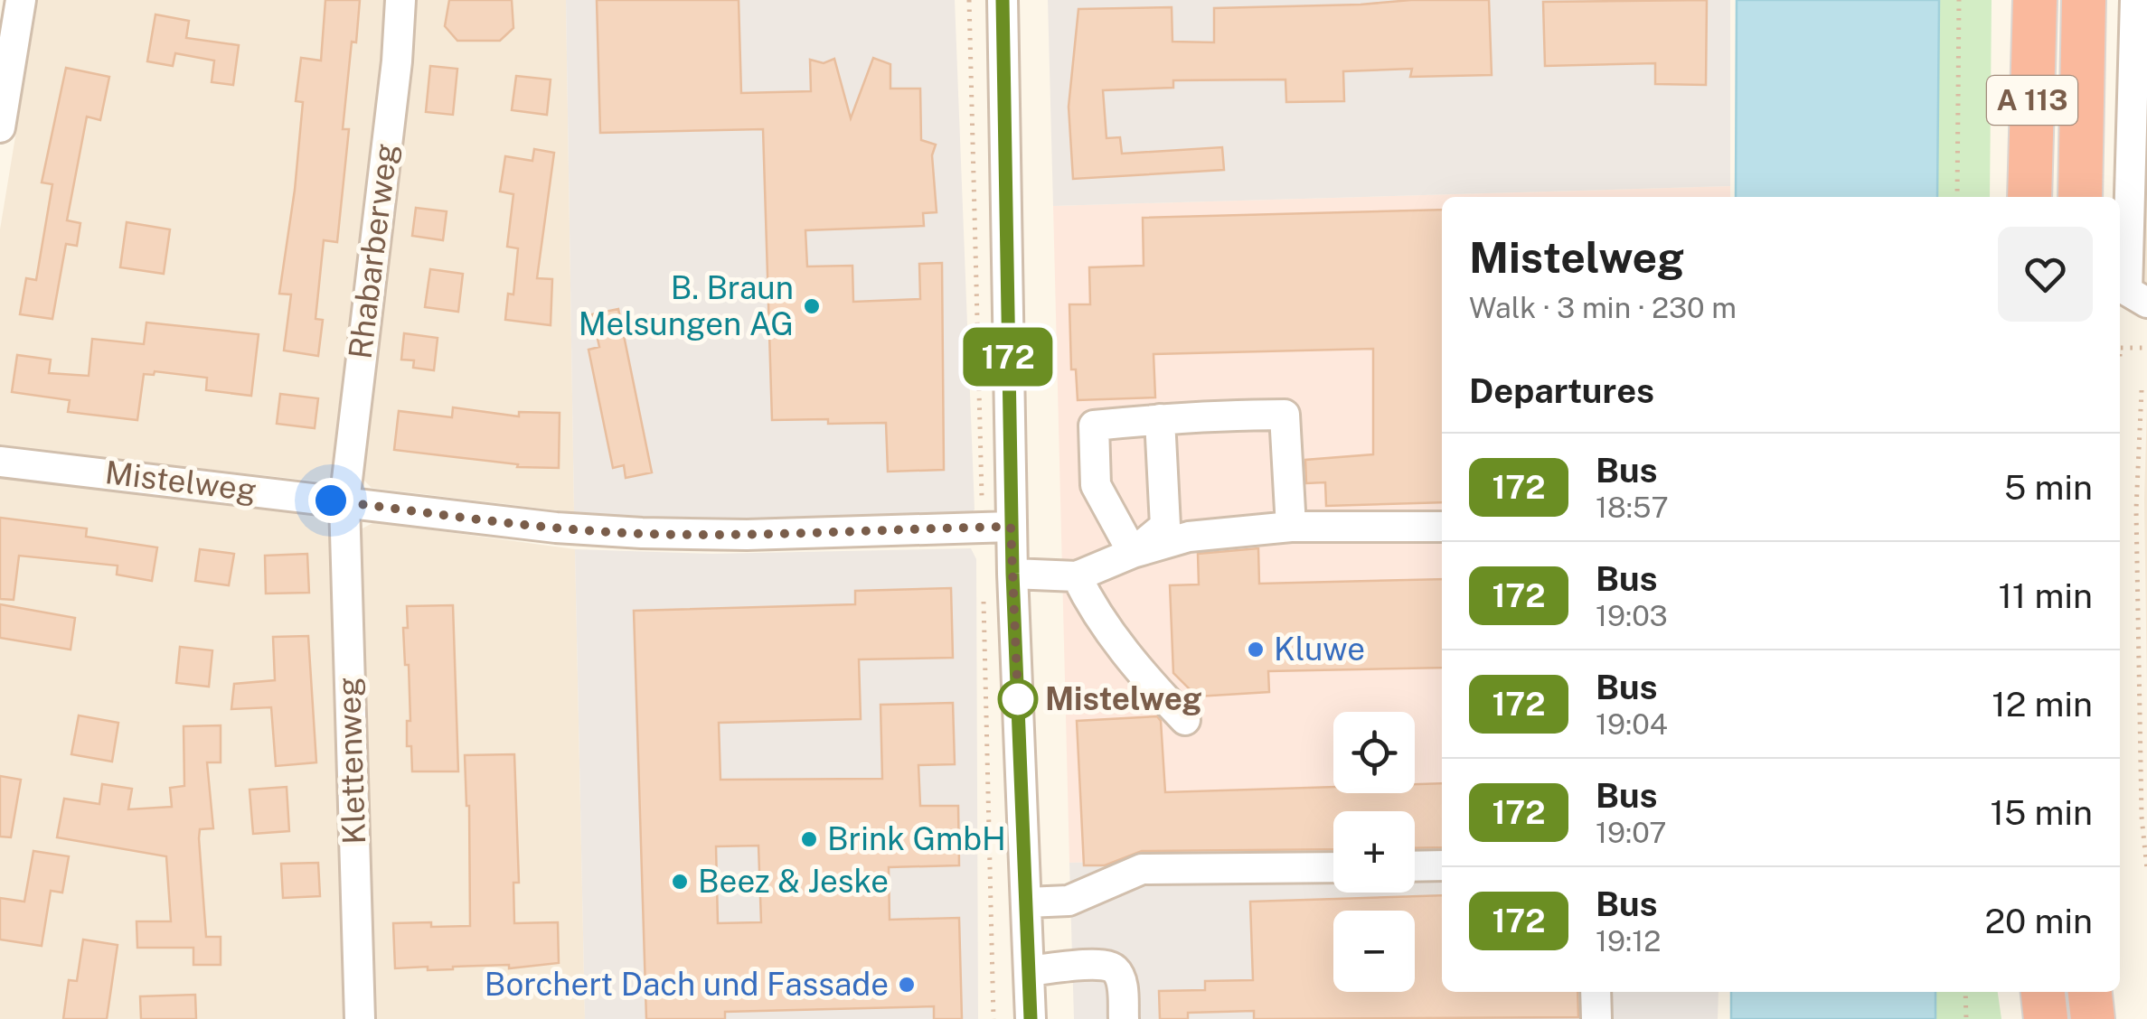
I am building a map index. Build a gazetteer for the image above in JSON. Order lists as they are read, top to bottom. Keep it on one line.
{"streets":{"highway":["A 113"],"street":["Rhabarberweg","Mistelweg","Klettenweg"]},"crossings":[["Rhabarberweg","Mistelweg"],["Rhabarberweg","Klettenweg"],["Mistelweg","Klettenweg"]],"places":["B. Braun Melsungen AG","Kluwe","Mistelweg","Brink GmbH","Beez & Jeske","Borchert Dach und Fassade"],"lines":["bus line 172"],"page":{"on_map":"172","heading":[["Mistelweg","Walk · 3 min · 230 m"],"Departures"],"list":[{"mark":"172","name":"Bus","note":"18:57","value":"5 min"},{"mark":"172","name":"Bus","note":"19:03","value":"11 min"},{"mark":"172","name":"Bus","note":"19:04","value":"12 min"},{"mark":"172","name":"Bus","note":"19:07","value":"15 min"},{"mark":"172","name":"Bus","note":"19:12","value":"20 min"}],"map_buttons":["+","−"]}}
